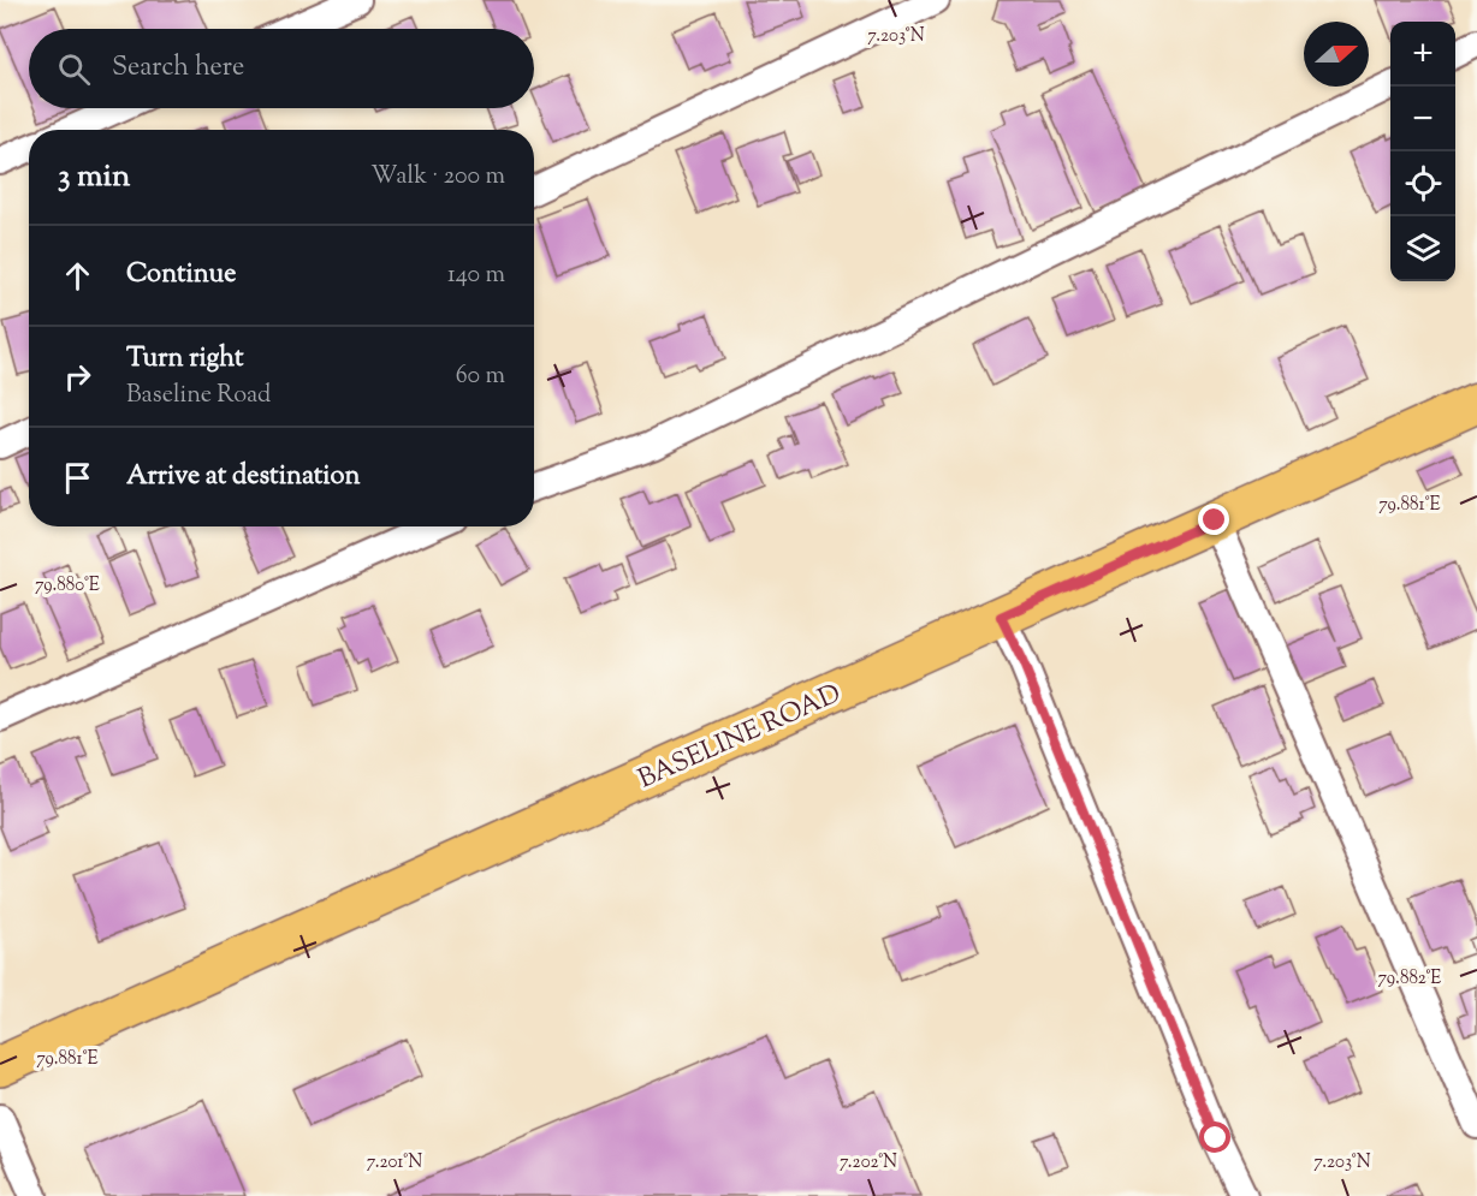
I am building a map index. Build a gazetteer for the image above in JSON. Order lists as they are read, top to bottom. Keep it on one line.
{"streets":{"main road":["BASELINE ROAD"]},"north":"right","page":{"map_buttons":["+","−"],"search":"Search here","heading":["3 min","Walk · 200 m"],"list":[["Continue","140 m"],["Turn right","Baseline Road","60 m"],"Arrive at destination"]},"coordinates":["7.203°N","79.881°E","79.880°E","79.882°E","7.201°N","7.202°N"]}
